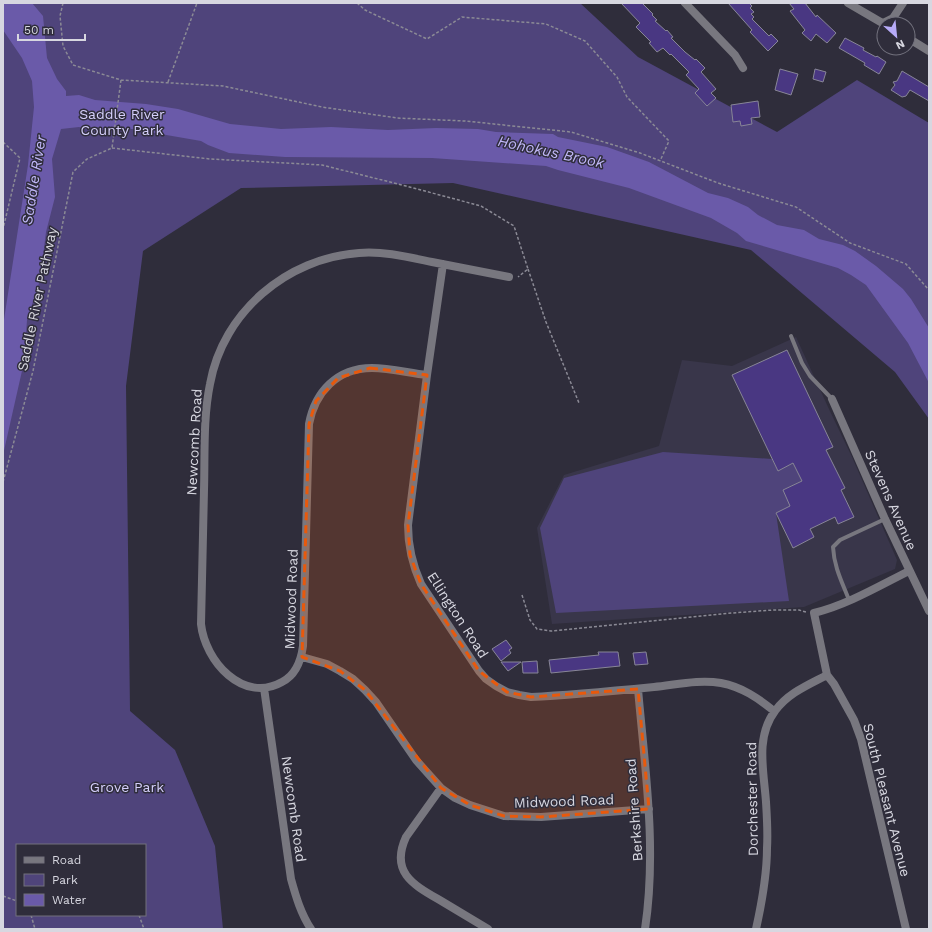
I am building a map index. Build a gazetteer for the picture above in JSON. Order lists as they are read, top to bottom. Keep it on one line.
{"streets":{"street":["Newcomb Road","Stevens Avenue","Midwood Road","Ellington Road","Dorchester Road","South Pleasant Avenue","Berkshire Road"],"path":["Saddle River Pathway"]},"crossings":[["Newcomb Road","Midwood Road"],["Newcomb Road","Ellington Road"],["Midwood Road","Ellington Road"],["Midwood Road","Berkshire Road"],["Ellington Road","Dorchester Road"],["Ellington Road","Berkshire Road"],["Dorchester Road","South Pleasant Avenue"]],"water":["Hohokus Brook","Saddle River"],"parks":["Saddle River County Park","Grove Park"],"legend":["Road","Park","Water"],"scale_bar":"50 m","north":"bottom right"}
